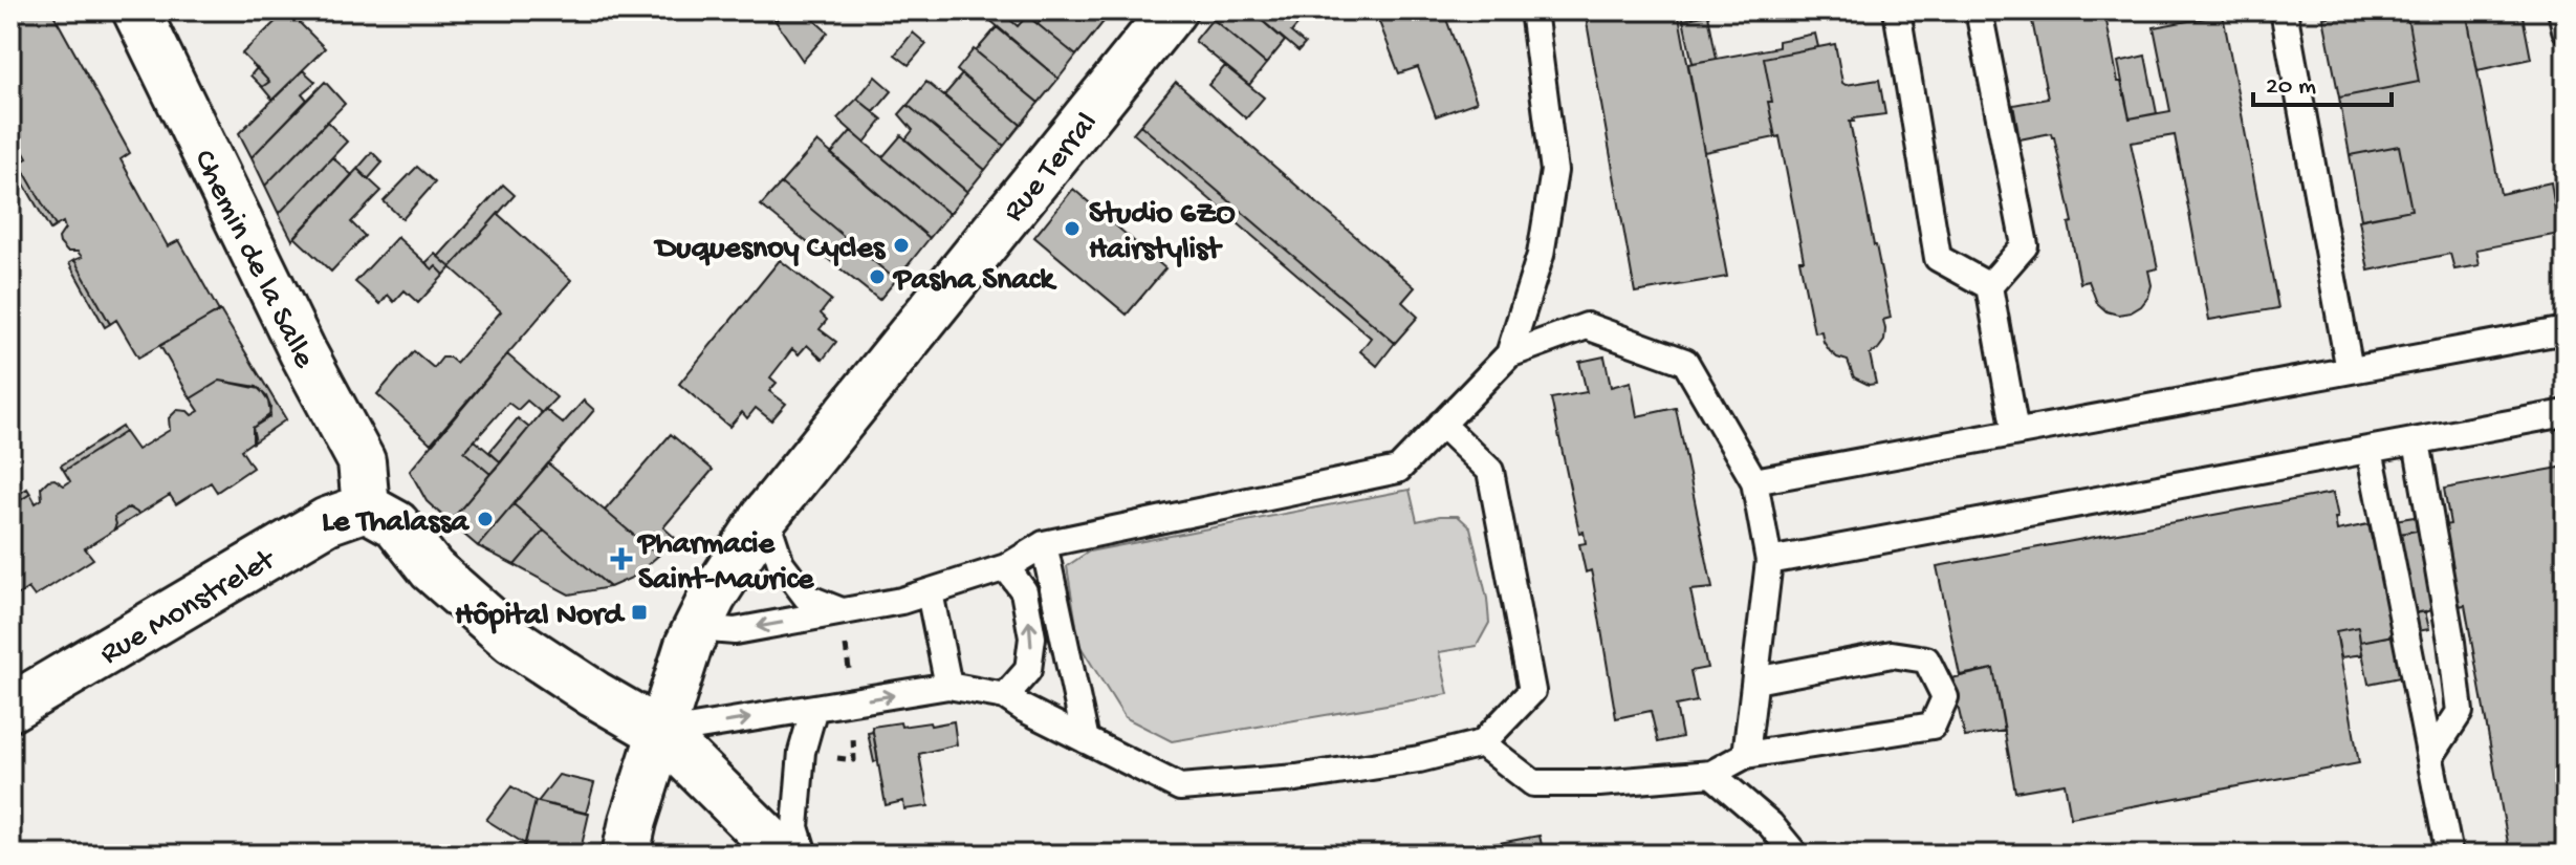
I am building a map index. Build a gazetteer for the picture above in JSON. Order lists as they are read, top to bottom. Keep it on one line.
{"streets":{"street":["Rue Terral","Chemin de la Salle","Rue Monstrelet"]},"crossings":[["Chemin de la Salle","Rue Monstrelet"]],"places":{"other":["Studio 6ZO Hairstylist","Duquesnoy Cycles","Pasha Snack","Le Thalassa"],"health":["Pharmacie Saint-Maurice"],"transit":["Hôpital Nord"]},"scale_bar":"20 m"}
